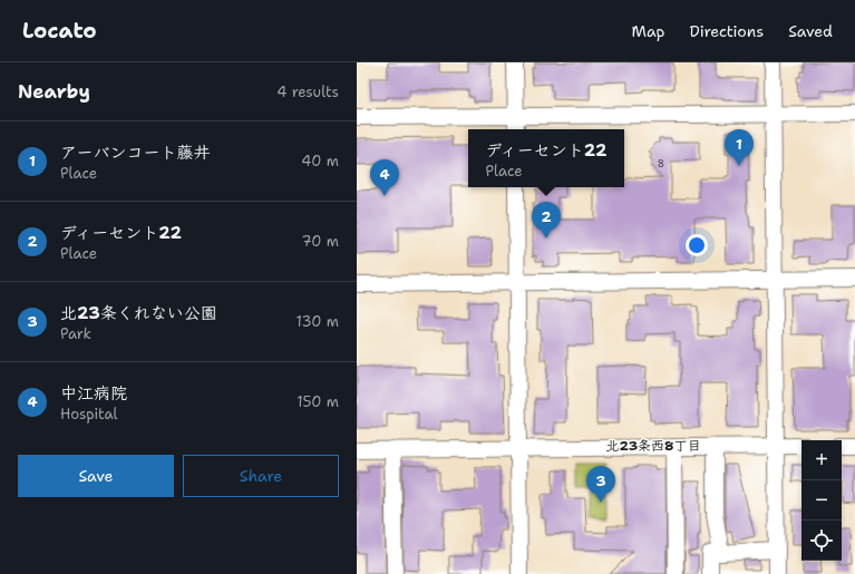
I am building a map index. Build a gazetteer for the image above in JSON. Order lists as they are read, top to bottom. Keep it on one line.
{"districts":["北23条西8丁目"],"house_numbers":["8"],"page":{"header":"Locato","nav":["Map","Directions","Saved"],"heading":["Nearby","4 results"],"list":[{"mark":"1","name":"アーバンコート藤井","note":"Place","value":"40 m"},{"mark":"2","name":"ディーセント22","note":"Place","value":"70 m"},{"mark":"3","name":"北23条くれない公園","note":"Park","value":"130 m"},{"mark":"4","name":"中江病院","note":"Hospital","value":"150 m"}],"pins":["1","4","2","3"],"popup":["ディーセント22","Place"],"map_buttons":["+","−"],"buttons":["Save","Share"]}}
